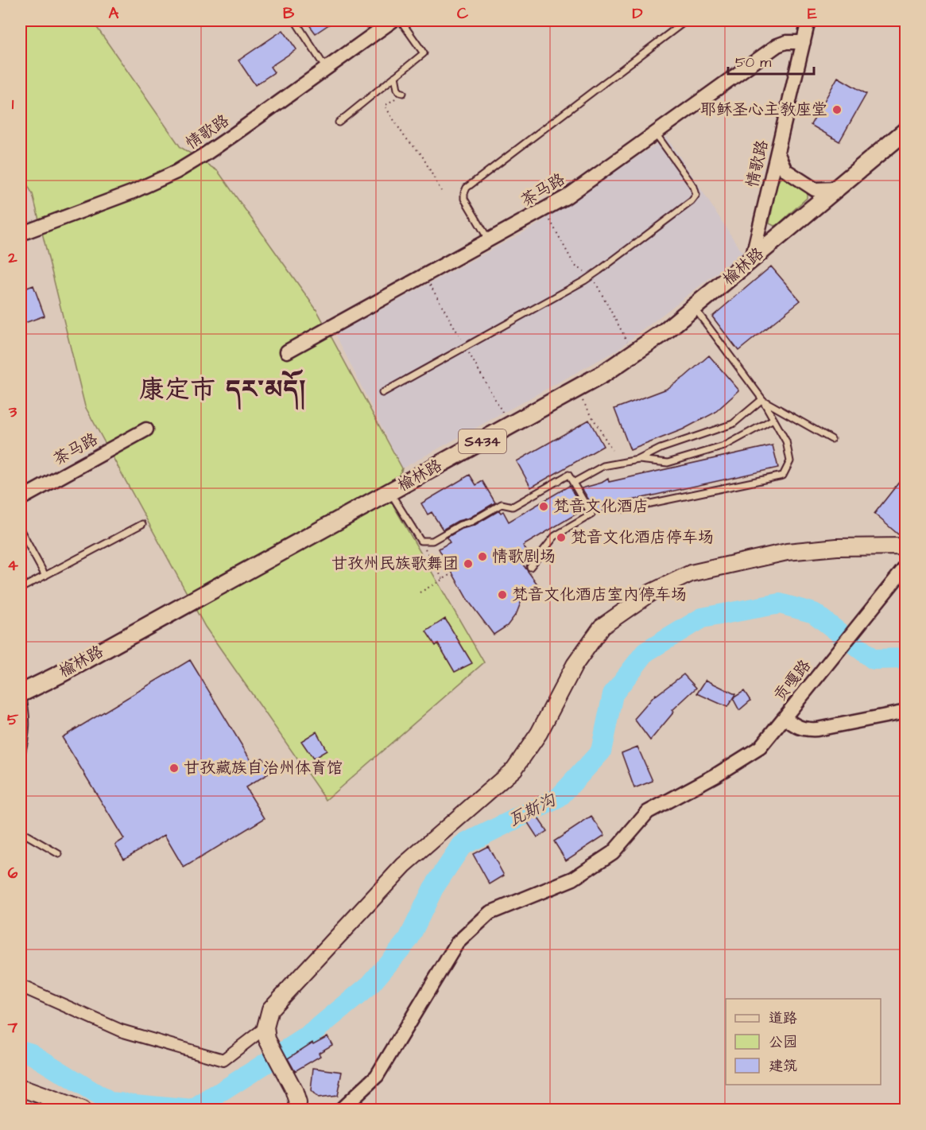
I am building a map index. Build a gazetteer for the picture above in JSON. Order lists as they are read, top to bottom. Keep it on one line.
{"streets":{"main road":["榆林路","S434"],"street":["情歌路","茶马路","贡嘎路"]},"crossings":[["情歌路","茶马路"],["情歌路","榆林路"]],"districts":["康定市 དར་མདོ།"],"water":["瓦斯沟"],"places":["耶稣圣心主教座堂","梵音文化酒店","梵音文化酒店停车场","情歌剧场","甘孜州民族歌舞团","梵音文化酒店室内停车场","甘孜藏族自治州体育馆"],"legend":["道路","公园","建筑"],"scale_bar":"50 m","grid":{"columns":["A","B","C","D","E"],"rows":["1","2","3","4","5","6","7"]}}
